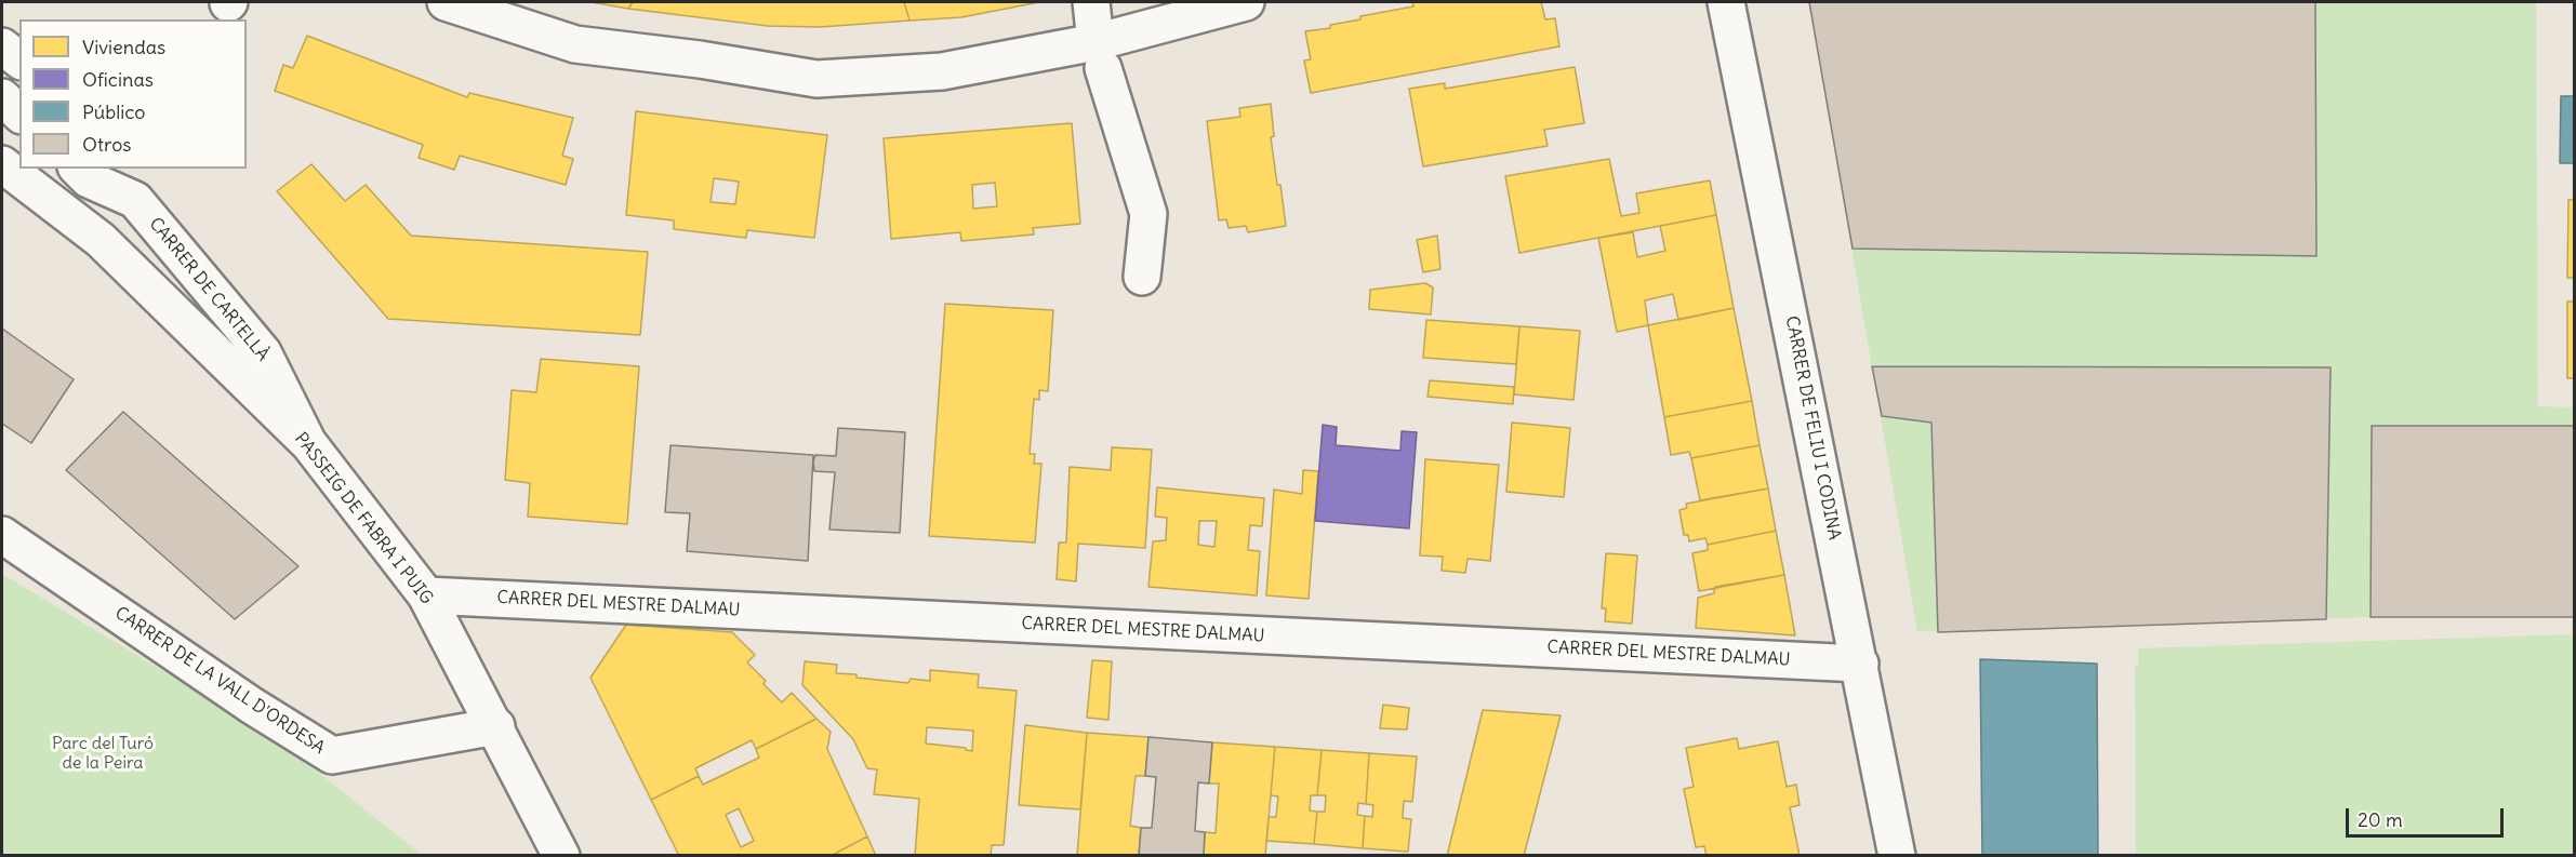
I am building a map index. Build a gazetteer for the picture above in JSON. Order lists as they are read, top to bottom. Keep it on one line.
{"streets":{"street":["CARRER DE CARTELLÀ","CARRER DE FELIU I CODINA","PASSEIG DE FABRA I PUIG","CARRER DEL MESTRE DALMAU","CARRER DE LA VALL D'ORDESA"]},"crossings":[["CARRER DE CARTELLÀ","PASSEIG DE FABRA I PUIG"],["CARRER DE FELIU I CODINA","CARRER DEL MESTRE DALMAU"],["PASSEIG DE FABRA I PUIG","CARRER DEL MESTRE DALMAU"],["PASSEIG DE FABRA I PUIG","CARRER DE LA VALL D'ORDESA"]],"parks":["Parc del Turó de la Peira"],"legend":["Viviendas","Oficinas","Público","Otros"],"scale_bar":"20 m"}
